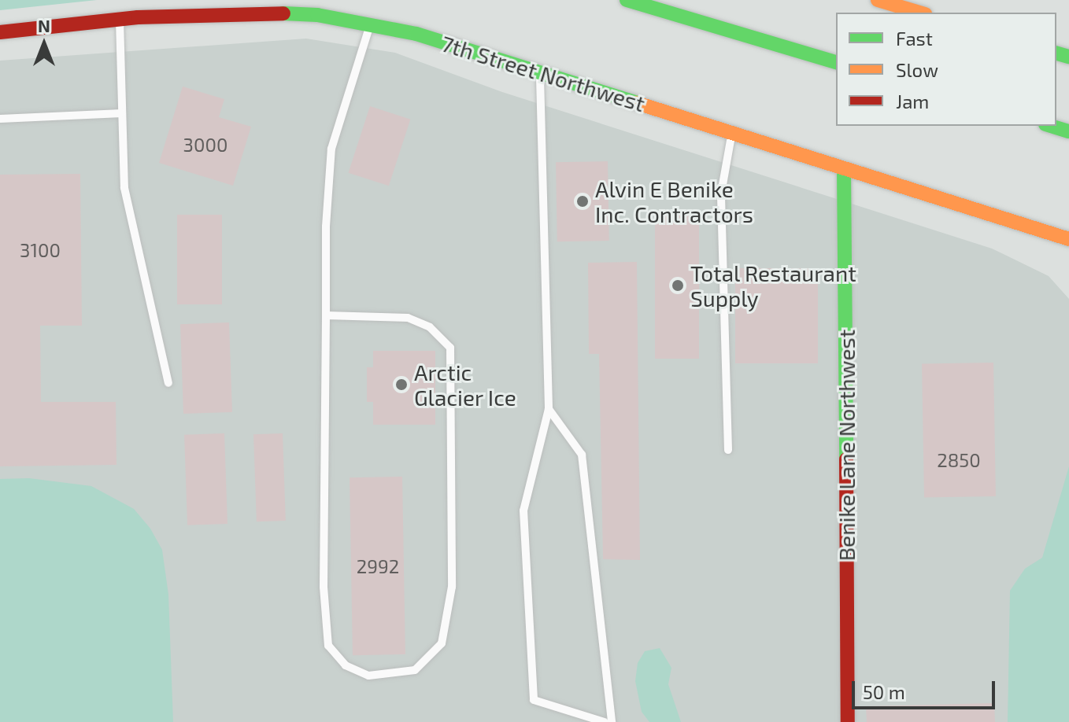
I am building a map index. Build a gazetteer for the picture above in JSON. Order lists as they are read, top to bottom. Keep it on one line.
{"streets":{"main road":["7th Street Northwest","Benike Lane Northwest"]},"crossings":[["7th Street Northwest","Benike Lane Northwest"]],"places":["Alvin E Benike Inc. Contractors","Total Restaurant Supply","Arctic Glacier Ice"],"house_numbers":["3000","3100","2850","2992"],"legend":["Fast","Slow","Jam"],"scale_bar":"50 m","north":"top"}
